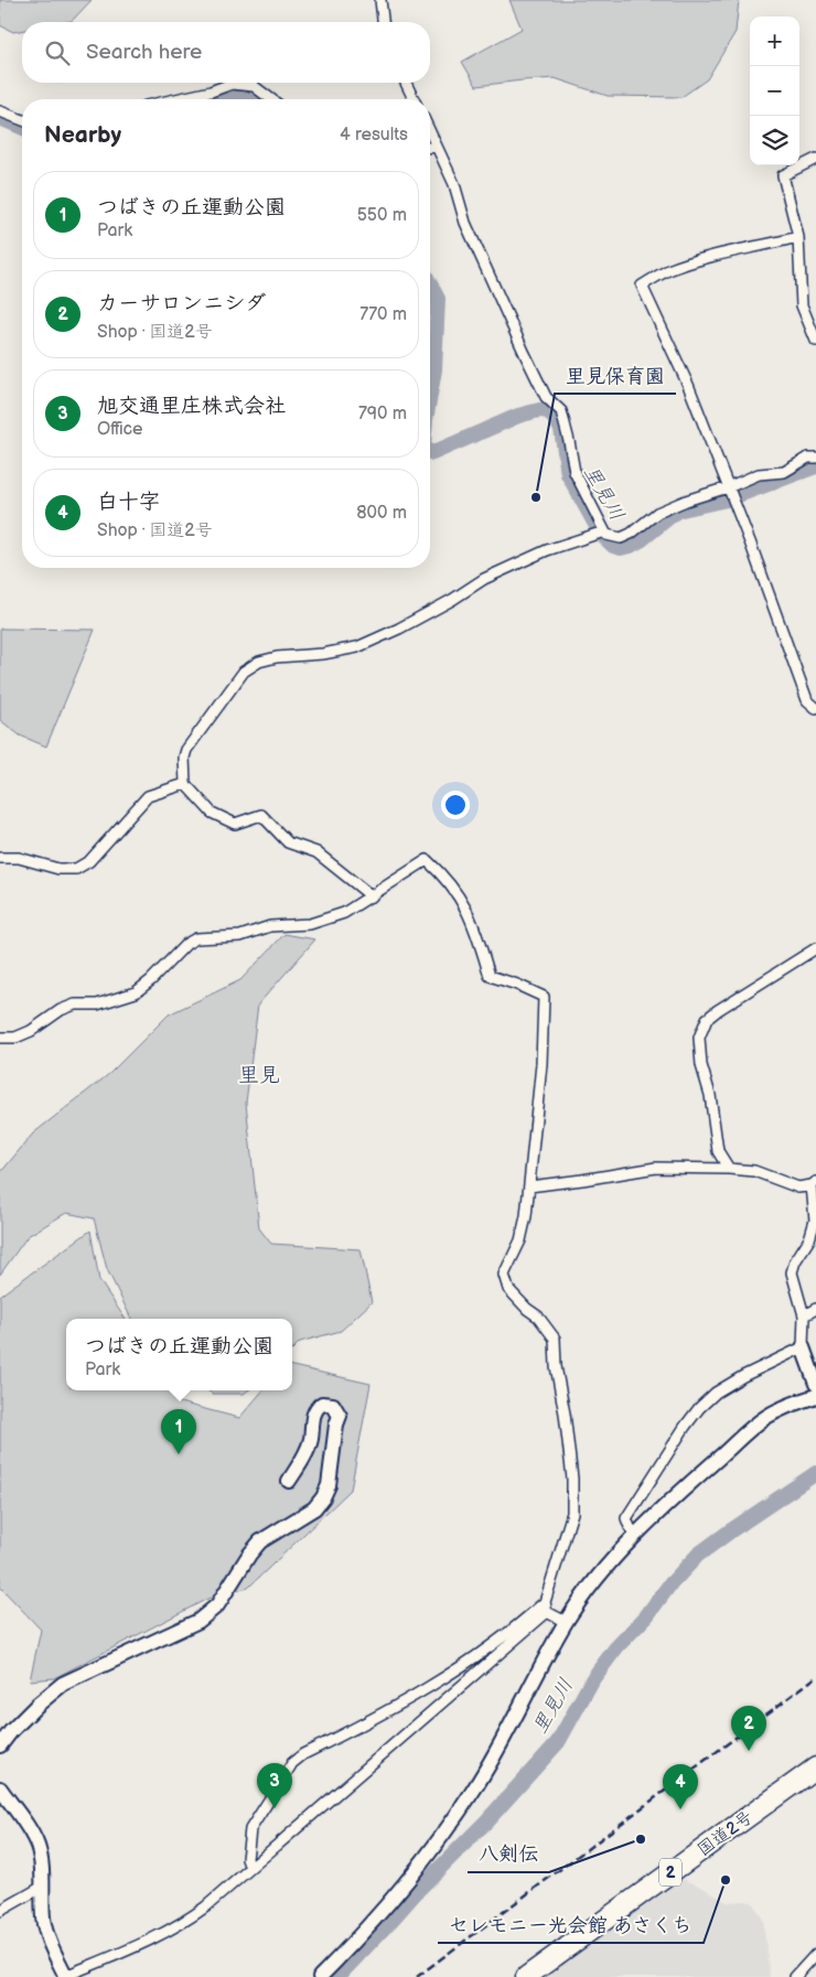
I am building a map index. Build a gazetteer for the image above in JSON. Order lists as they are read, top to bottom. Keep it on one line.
{"streets":{"highway":["国道2号","2"]},"districts":["里見"],"water":["里見川"],"places":["里見保育園","八剣伝","セレモニー光会館 あさくち"],"page":{"map_buttons":["+","−"],"search":"Search here","heading":["Nearby","4 results"],"list":[{"mark":"1","name":"つばきの丘運動公園","note":"Park","value":"550 m"},{"mark":"2","name":"カーサロンニシダ","note":"Shop · 国道2号","value":"770 m"},{"mark":"3","name":"旭交通里庄株式会社","note":"Office","value":"790 m"},{"mark":"4","name":"白十字","note":"Shop · 国道2号","value":"800 m"}],"popup":["つばきの丘運動公園","Park"],"pins":["1","2","3","4"]}}
